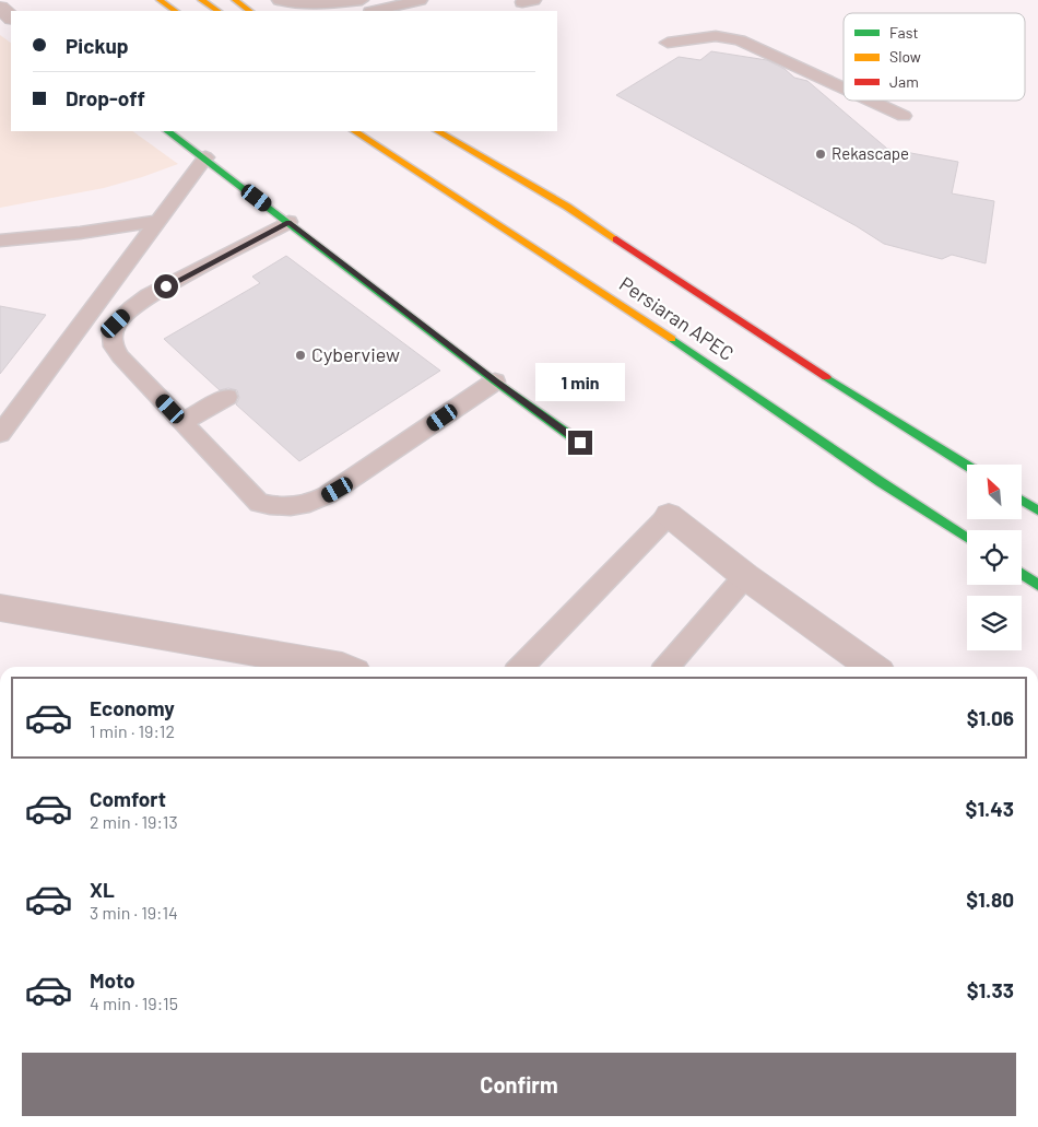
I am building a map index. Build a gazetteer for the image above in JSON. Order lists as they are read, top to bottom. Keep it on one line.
{"streets":{"main road":["Persiaran APEC"]},"places":["Rekascape","Cyberview"],"legend":["Fast","Slow","Jam"],"north":"top left","page":{"banner":["Pickup","Drop-off"],"bubble":"1 min","list":[{"name":"Economy","note":"1 min · 19:12","value":"$1.06"},{"name":"Comfort","note":"2 min · 19:13","value":"$1.43"},{"name":"XL","note":"3 min · 19:14","value":"$1.80"},{"name":"Moto","note":"4 min · 19:15","value":"$1.33"}],"buttons":"Confirm"}}
